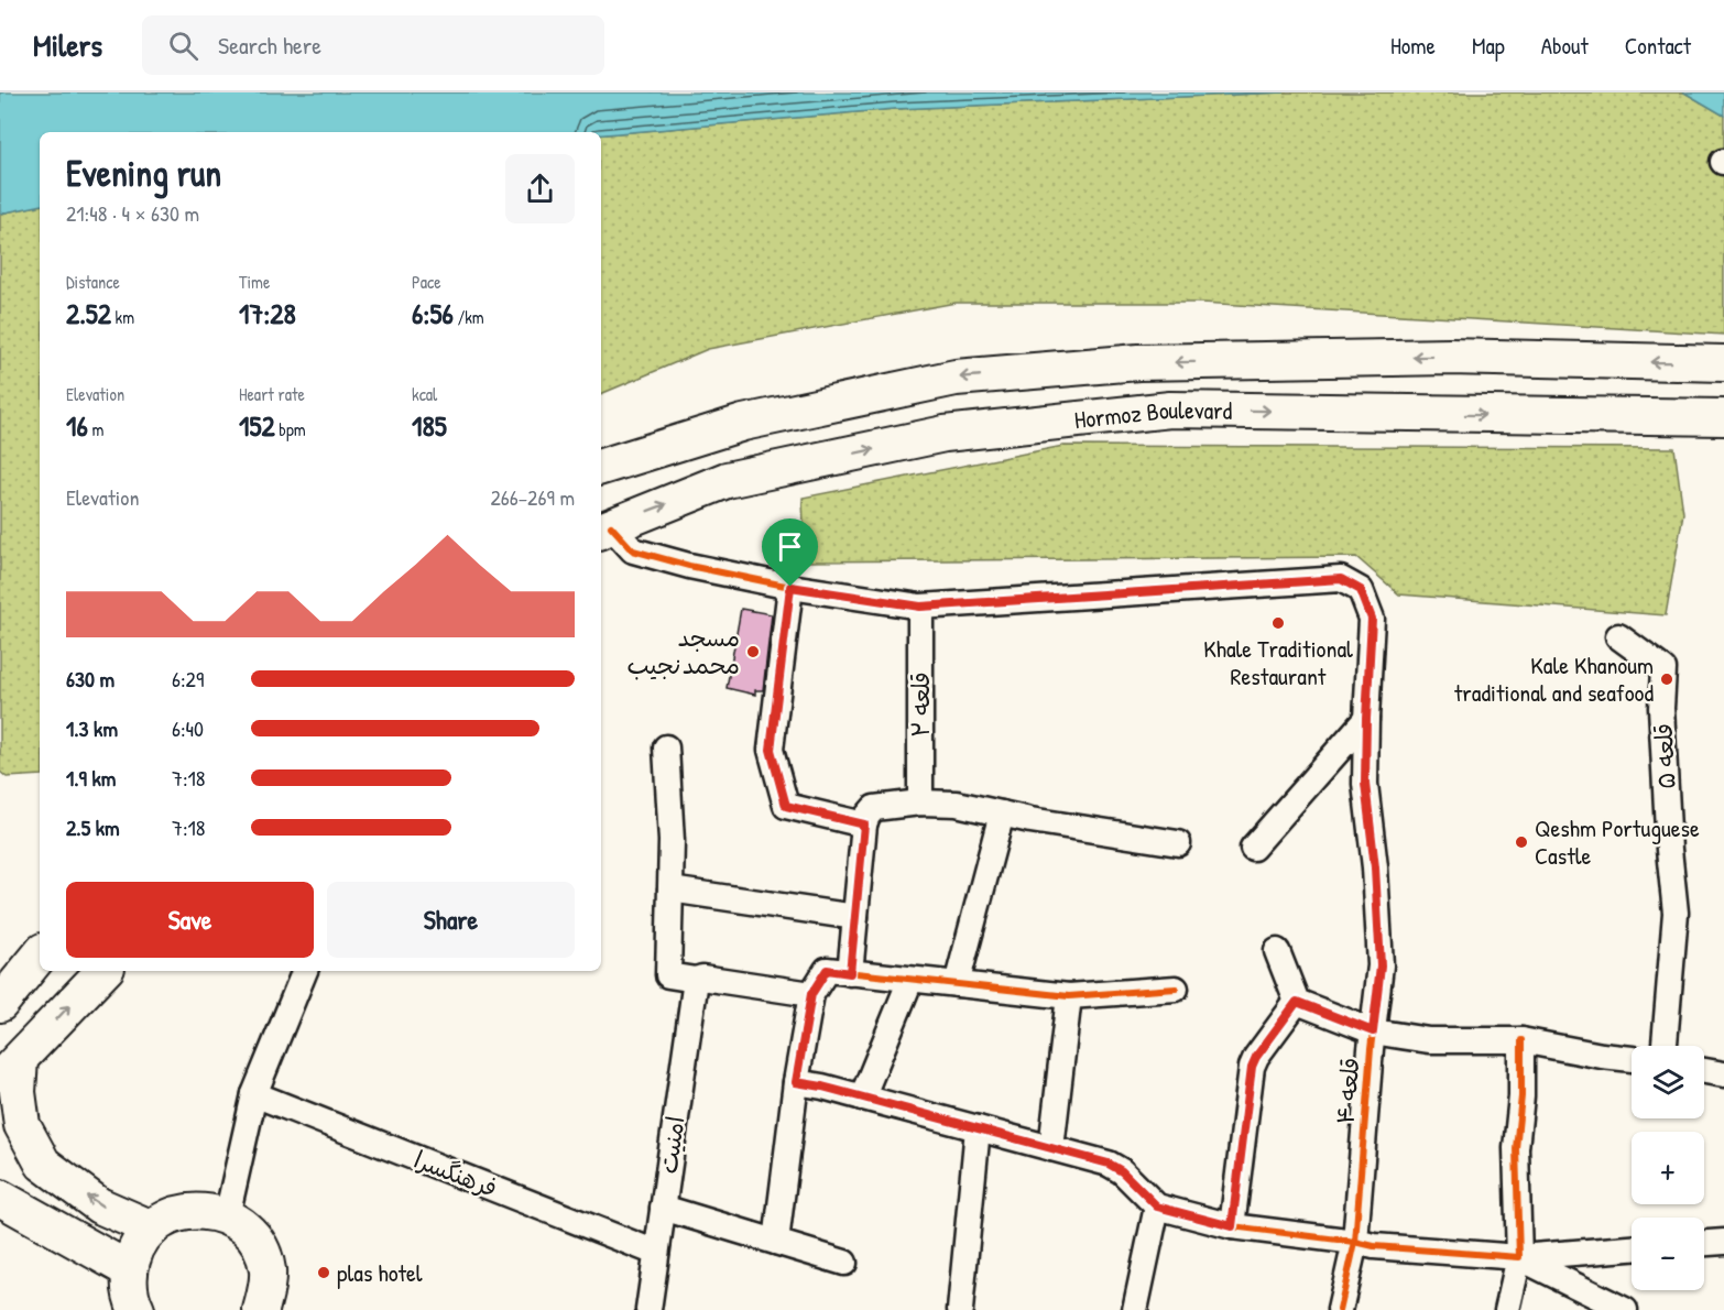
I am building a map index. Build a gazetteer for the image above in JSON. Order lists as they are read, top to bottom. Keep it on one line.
{"streets":{"main road":["Hormoz Boulevard"],"street":["قلعه ۲","قلعه ۵","قلعه ۴","امنیت","فرهنگسرا"]},"crossings":[["قلعه ۲","قلعه ۴"],["امنیت","فرهنگسرا"]],"places":["Khale Traditional Restaurant","مسجد محمدنجیب","Kale Khanoum traditional and seafood","Qeshm Portuguese Castle","plas hotel"],"page":{"header":"Milers","search":"Search here","nav":["Home","Map","About","Contact"],"heading":["Evening run","21:48 · 4 × 630 m"],"stats":[["Distance","2.52 km"],["Time","17:28"],["Pace","6:56 /km"],["Elevation","16 m"],["Heart rate","152 bpm"],["kcal","185"]],"chart":["Elevation","266–269 m"],"list":[{"name":"630 m","note":"6:29"},{"name":"1.3 km","note":"6:40"},{"name":"1.9 km","note":"7:18"},{"name":"2.5 km","note":"7:18"}],"buttons":["Save","Share"],"map_buttons":["+","−"]}}
